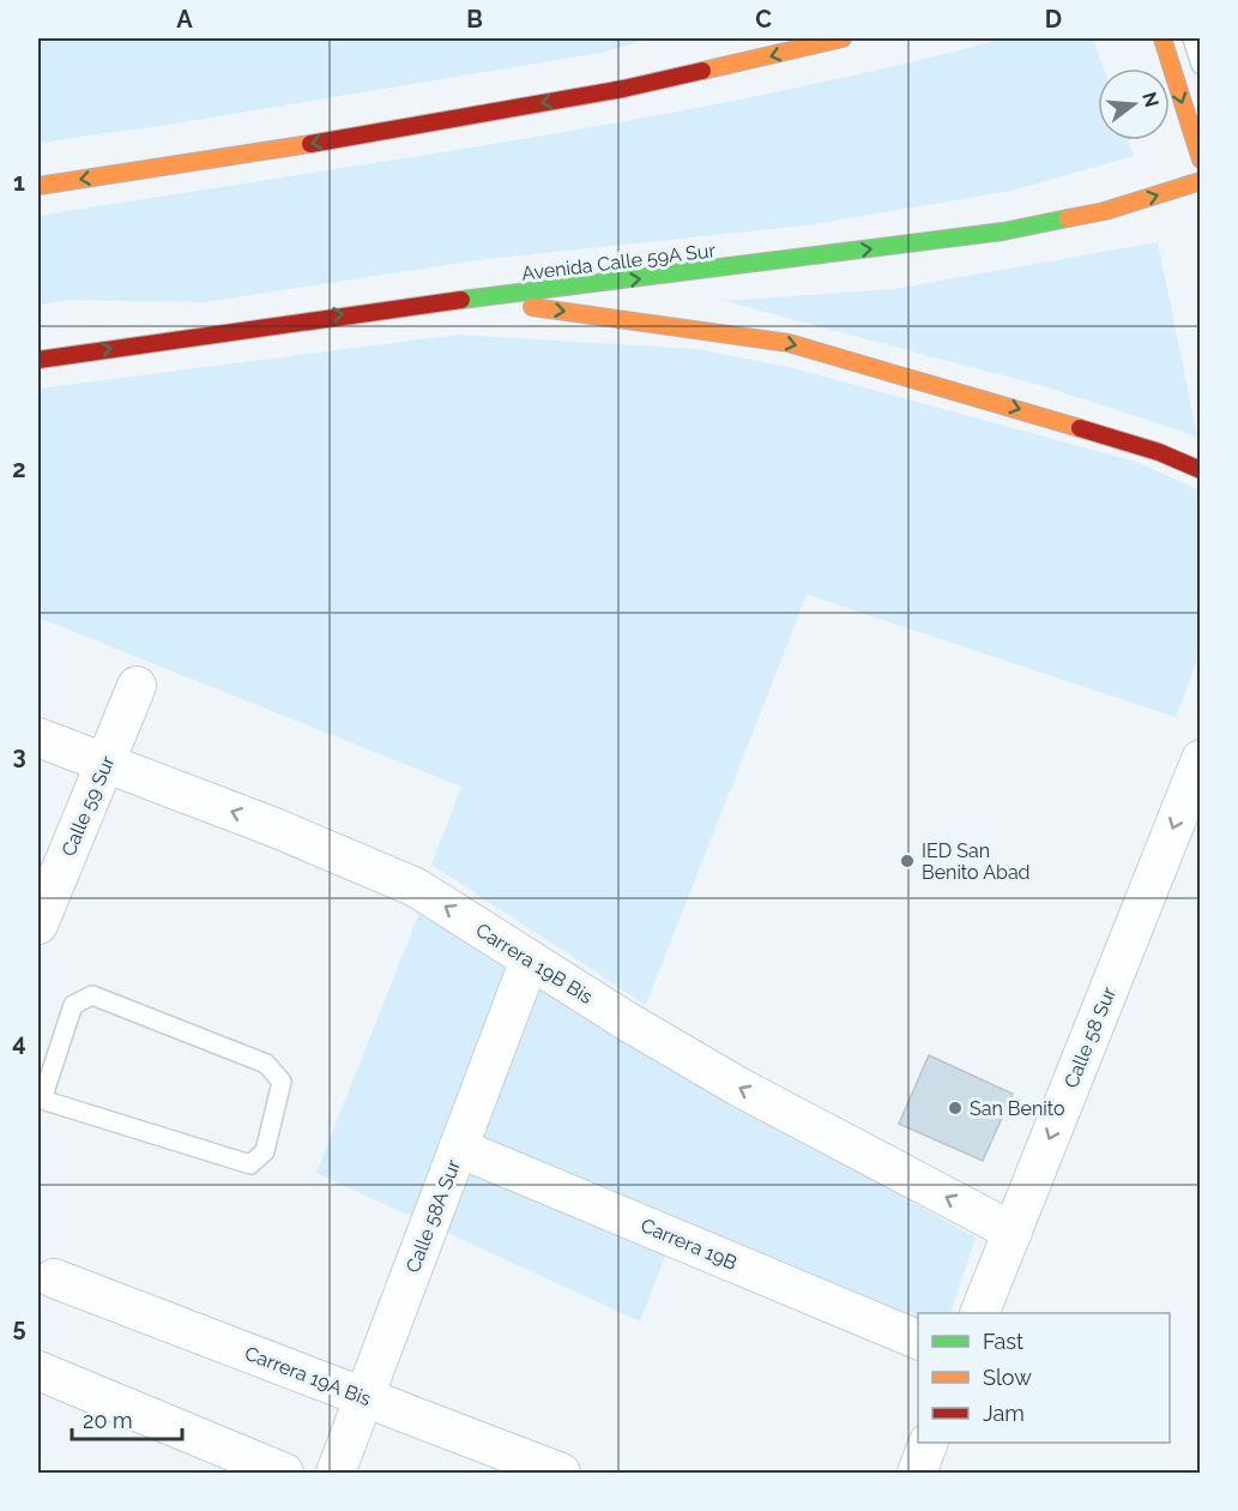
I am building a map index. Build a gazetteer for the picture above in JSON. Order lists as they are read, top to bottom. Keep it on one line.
{"streets":{"main road":["Avenida Calle 59A Sur"],"street":["Calle 59 Sur","Carrera 19B Bis","Calle 58 Sur","Calle 58A Sur","Carrera 19B","Carrera 19A Bis"]},"crossings":[["Calle 59 Sur","Carrera 19B Bis"],["Carrera 19B Bis","Calle 58 Sur"],["Carrera 19B Bis","Calle 58A Sur"],["Calle 58A Sur","Carrera 19B"],["Calle 58A Sur","Carrera 19A Bis"]],"one_way":["Carrera 19B Bis","Calle 58 Sur"],"places":["IED San Benito Abad","San Benito"],"legend":["Fast","Slow","Jam"],"scale_bar":"20 m","north":"right","grid":{"columns":["A","B","C","D"],"rows":["1","2","3","4","5"]}}
